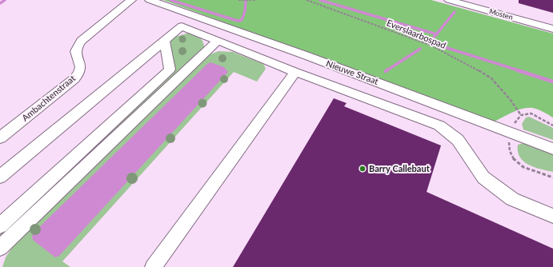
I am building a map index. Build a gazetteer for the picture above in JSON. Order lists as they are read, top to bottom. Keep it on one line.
{"streets":{"street":["Mosten","Nieuwe Straat","Ambachtenstraat"],"path":["Everslaarbospad"]},"places":["Barry Callebaut"]}
